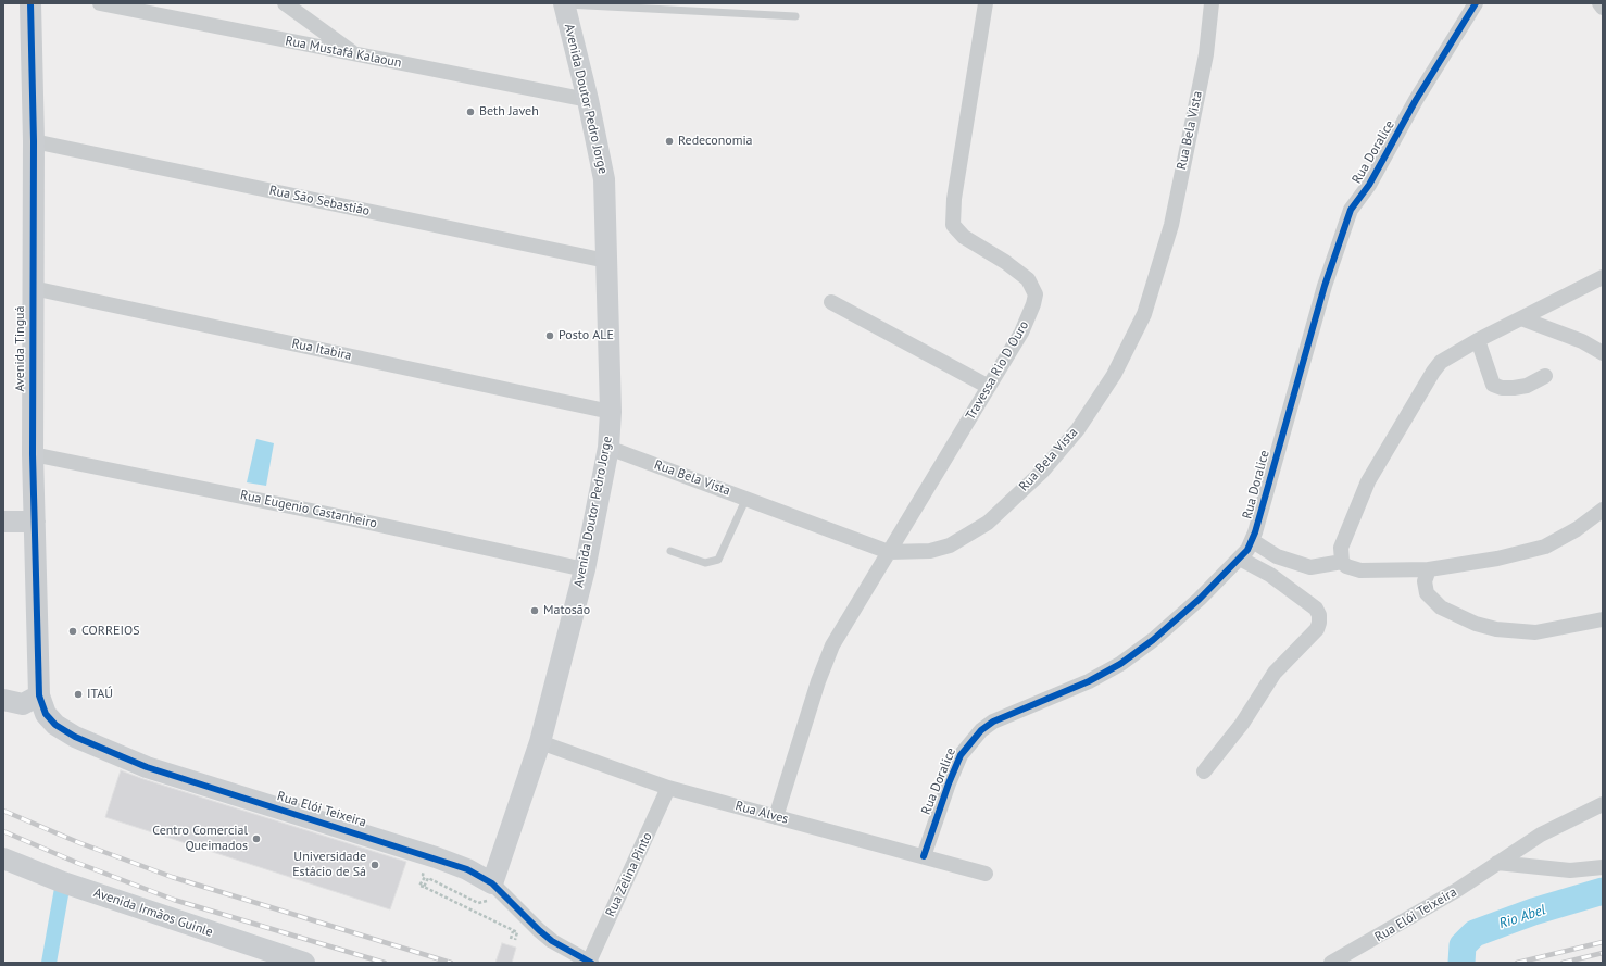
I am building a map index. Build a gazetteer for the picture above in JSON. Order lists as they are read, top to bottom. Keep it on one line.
{"streets":{"street":["Rua Mustafá Kalaoun","Avenida Doutor Pedro Jorge","Rua Bela Vista","Rua Doralice","Rua São Sebastião","Avenida Tinguá","Rua Itabira","Travessa Rio D Ouro","Rua Eugenio Castanheiro","Rua Elói Teixeira","Rua Alves","Rua Zelina Pinto","Avenida Irmãos Guinle"]},"crossings":[["Rua Mustafá Kalaoun","Avenida Doutor Pedro Jorge"],["Avenida Doutor Pedro Jorge","Rua Bela Vista"],["Avenida Doutor Pedro Jorge","Rua São Sebastião"],["Avenida Doutor Pedro Jorge","Rua Itabira"],["Avenida Doutor Pedro Jorge","Rua Eugenio Castanheiro"],["Avenida Doutor Pedro Jorge","Rua Elói Teixeira"],["Avenida Doutor Pedro Jorge","Rua Alves"],["Rua Bela Vista","Travessa Rio D Ouro"],["Rua Doralice","Rua Alves"],["Rua São Sebastião","Avenida Tinguá"],["Avenida Tinguá","Rua Itabira"],["Avenida Tinguá","Rua Eugenio Castanheiro"],["Avenida Tinguá","Rua Elói Teixeira"],["Travessa Rio D Ouro","Rua Alves"],["Rua Elói Teixeira","Rua Zelina Pinto"],["Rua Alves","Rua Zelina Pinto"]],"water":["Rio Abel"],"places":["Beth Javeh","Redeconomia","Posto ALE","Matosão","CORREIOS","ITAÚ","Centro Comercial Queimados","Universidade Estácio de Sá"]}
